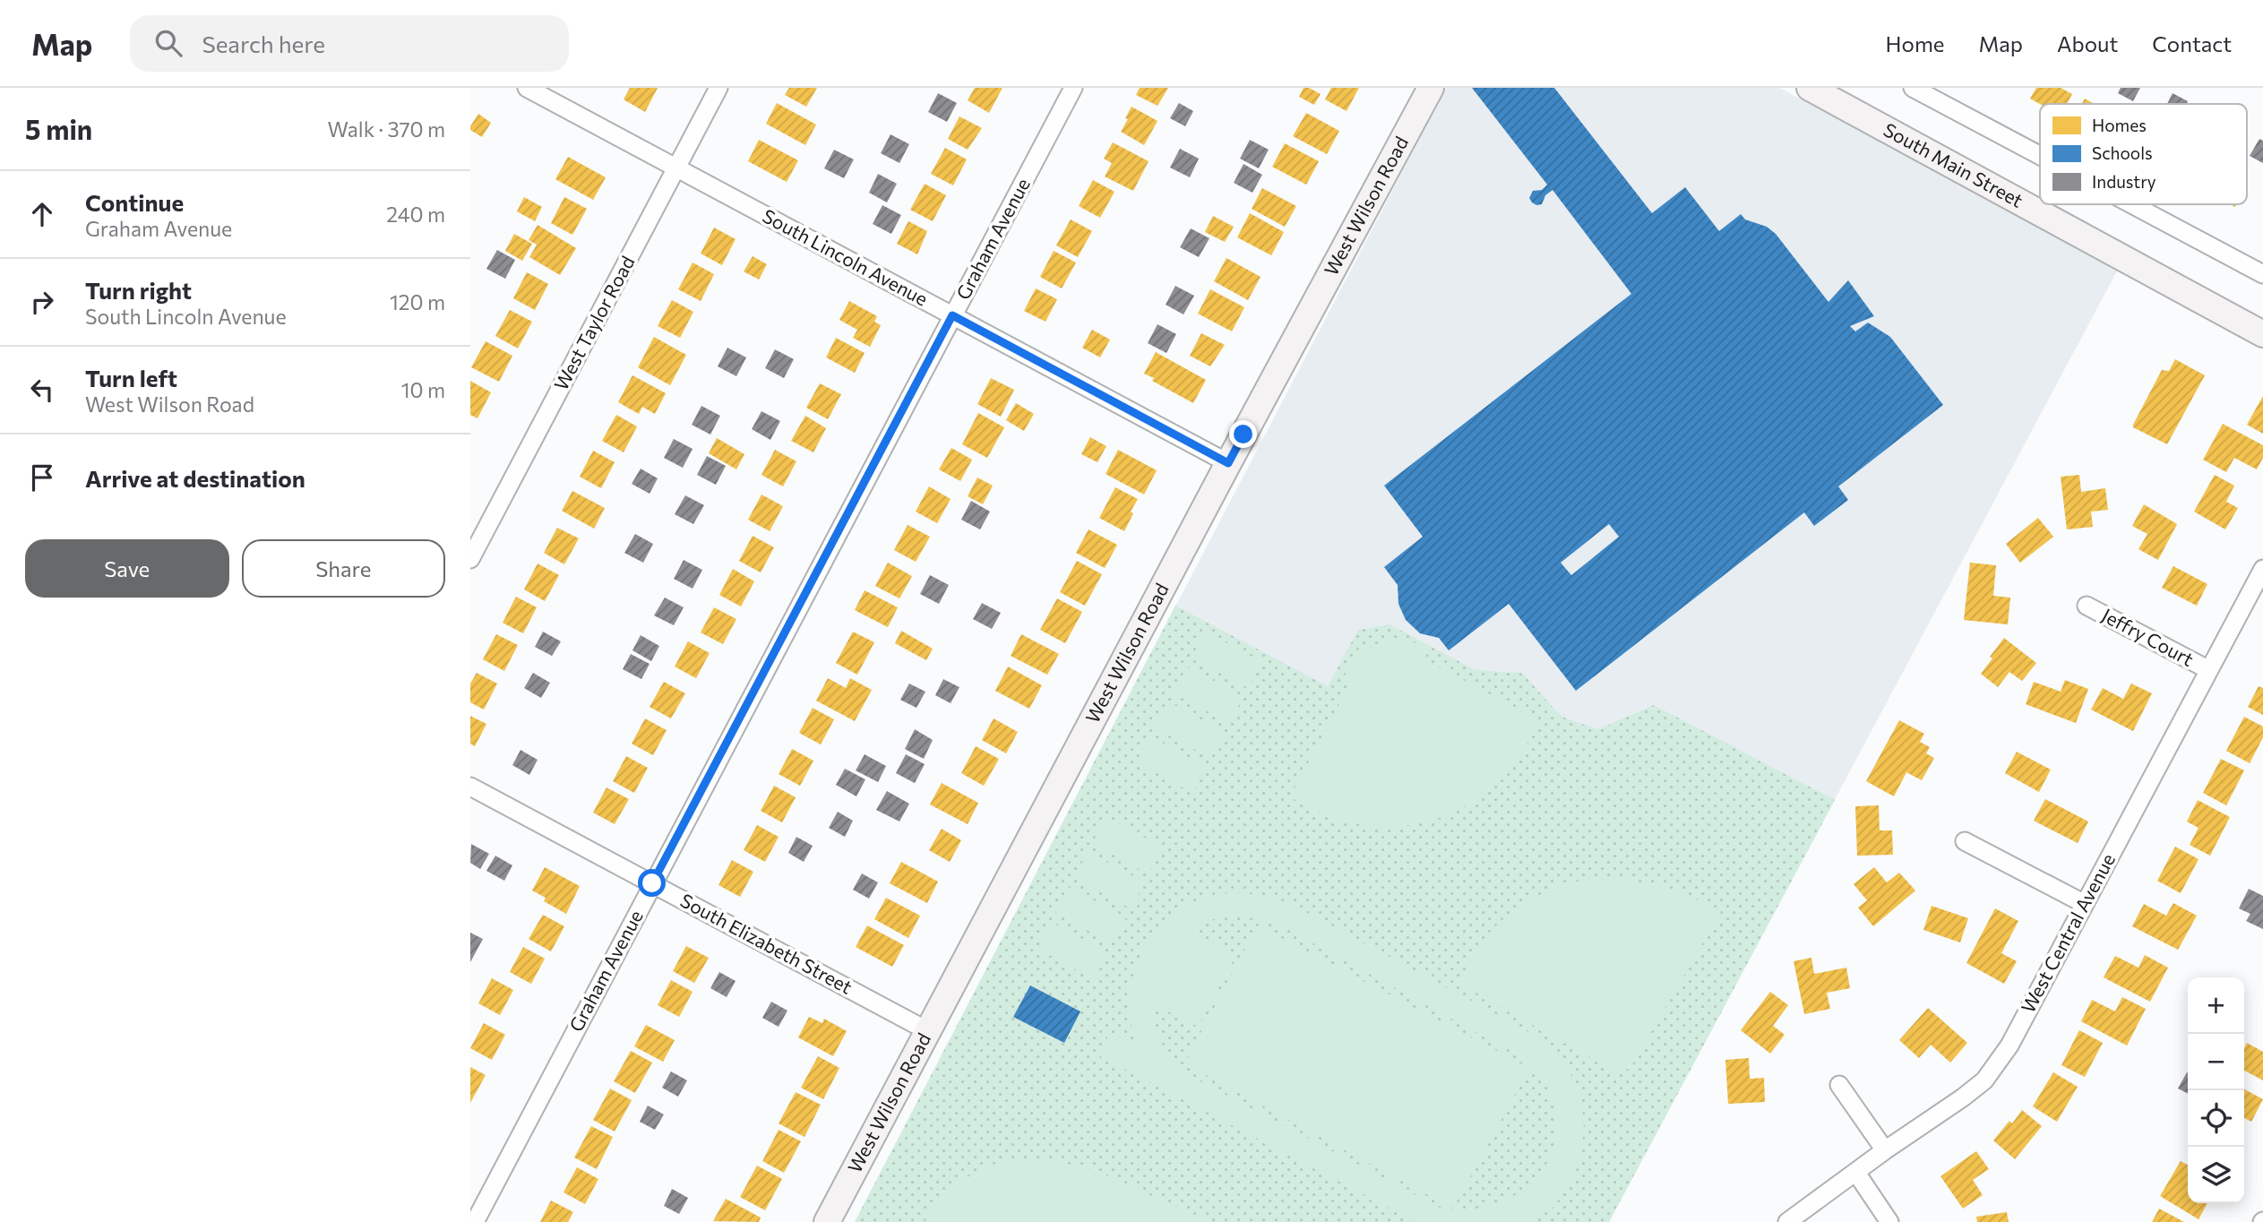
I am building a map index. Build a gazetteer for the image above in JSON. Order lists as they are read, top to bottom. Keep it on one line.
{"streets":{"street":["South Main Street","West Wilson Road","Graham Avenue","South Lincoln Avenue","West Taylor Road","Jeffry Court","West Central Avenue","South Elizabeth Street"]},"crossings":[["West Wilson Road","South Lincoln Avenue"],["West Wilson Road","South Elizabeth Street"],["Graham Avenue","South Lincoln Avenue"],["Graham Avenue","South Elizabeth Street"],["South Lincoln Avenue","West Taylor Road"],["Jeffry Court","West Central Avenue"]],"legend":["Homes","Schools","Industry"],"page":{"header":"Map","search":"Search here","nav":["Home","Map","About","Contact"],"heading":["5 min","Walk · 370 m"],"list":[["Continue","Graham Avenue","240 m"],["Turn right","South Lincoln Avenue","120 m"],["Turn left","West Wilson Road","10 m"],"Arrive at destination"],"buttons":["Save","Share"],"map_buttons":["+","−"]}}
